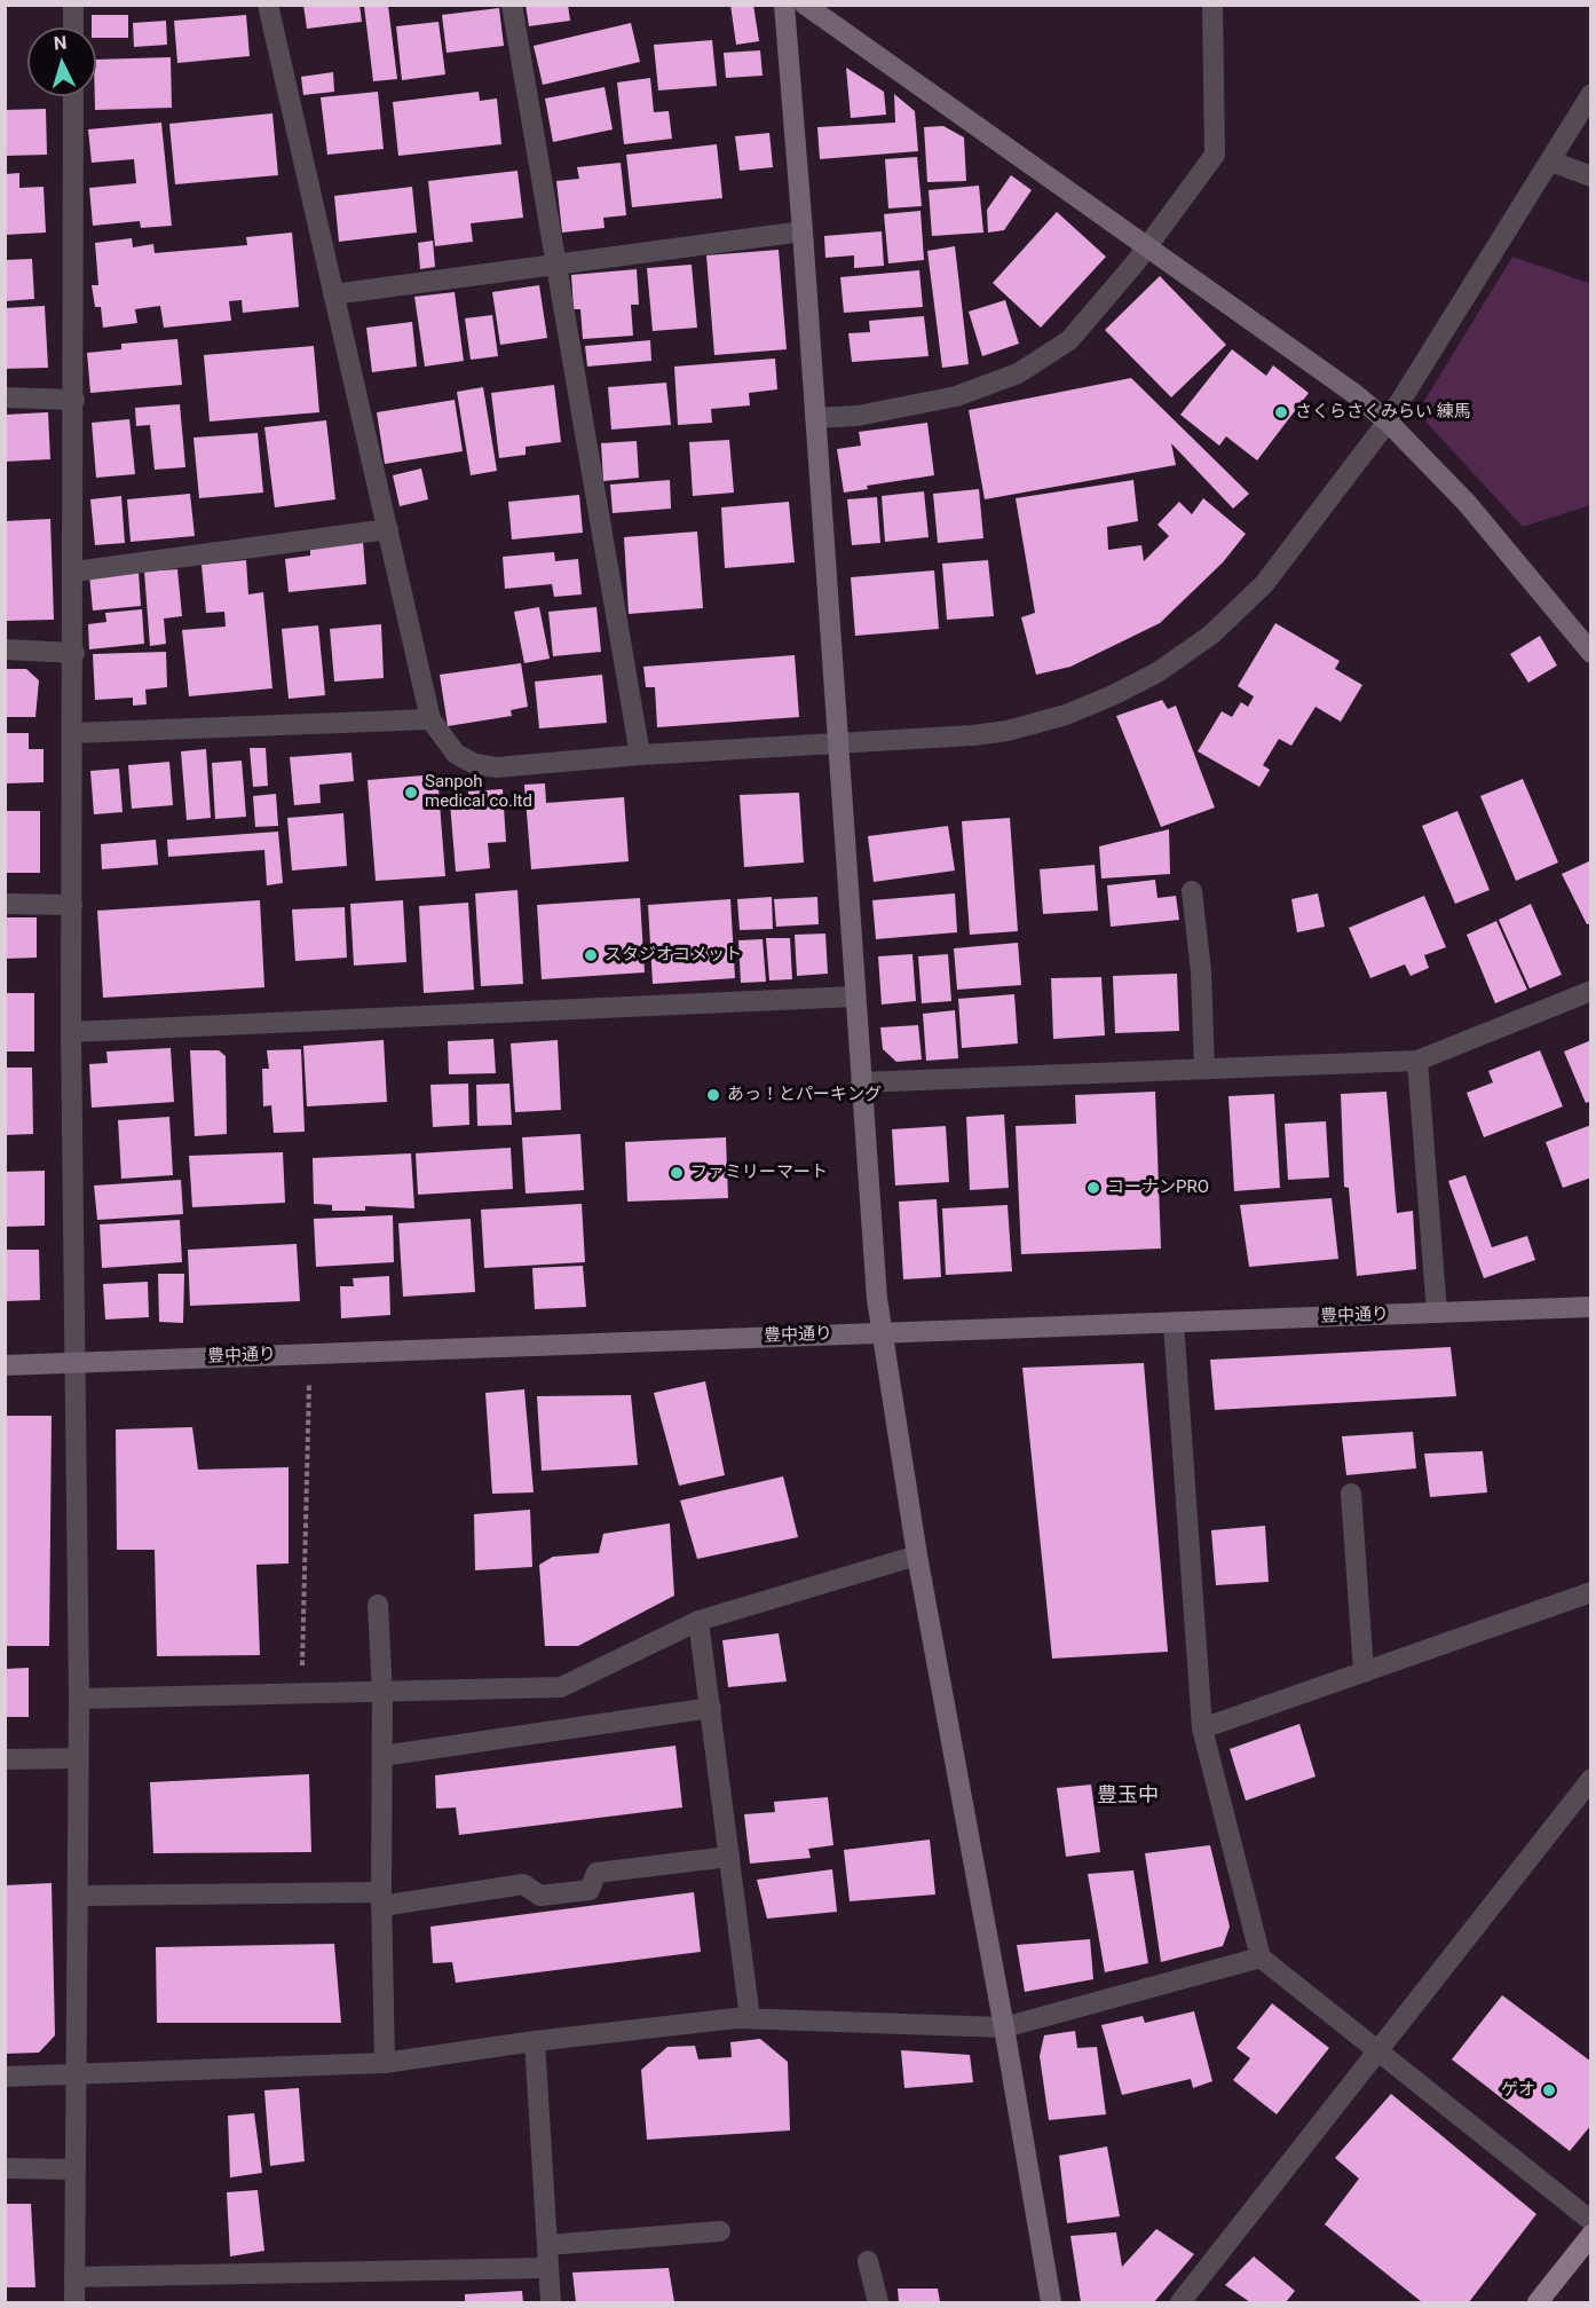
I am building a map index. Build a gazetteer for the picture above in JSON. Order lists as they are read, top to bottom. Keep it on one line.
{"streets":{"street":["豊中通り"]},"districts":["豊玉中"],"places":["さくらさくみらい 練馬","Sanpoh medical co.ltd","スタジオコメット","あっ！とパーキング","ファミリーマート","コーナンPRO","ゲオ"],"north":"top"}
